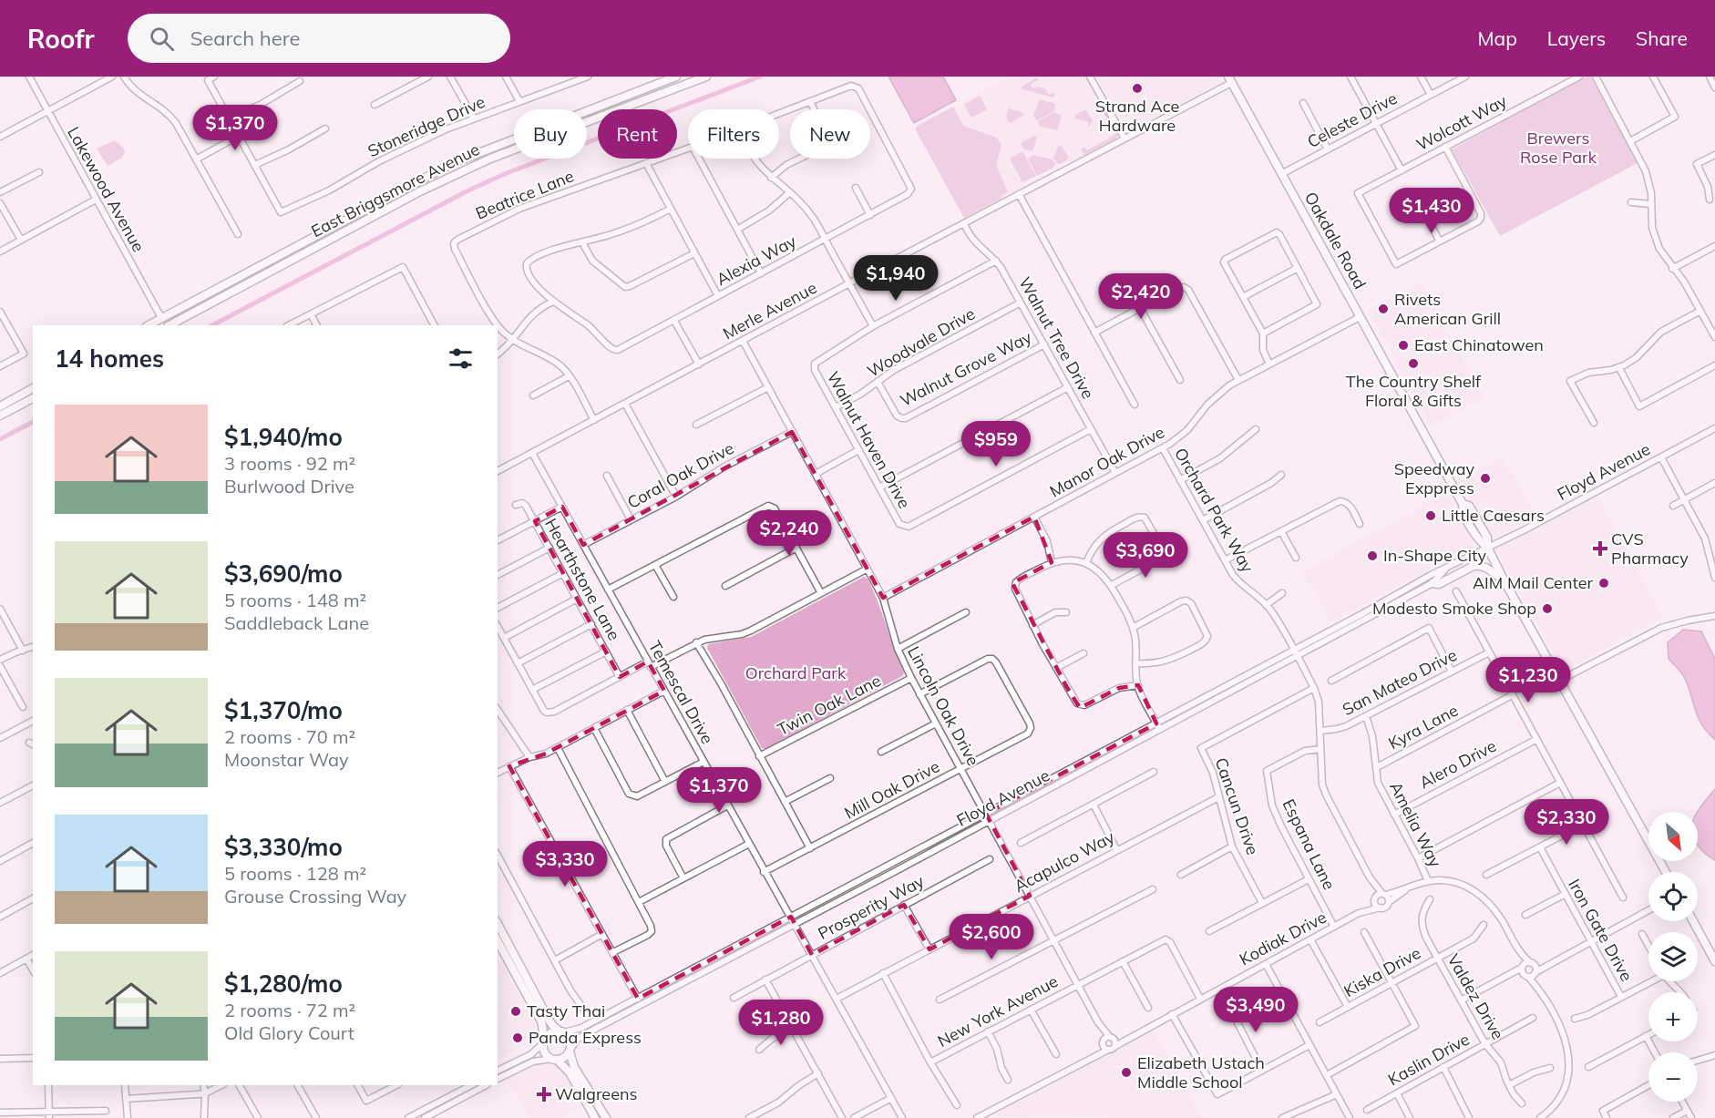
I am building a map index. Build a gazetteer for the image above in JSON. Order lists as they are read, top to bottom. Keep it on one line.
{"streets":{"main road":["East Briggsmore Avenue","Oakdale Road"],"street":["Celeste Drive","Wolcott Way","Stoneridge Drive","Lakewood Avenue","Beatrice Lane","Alexia Way","Merle Avenue","Walnut Tree Drive","Woodvale Drive","Walnut Grove Way","Walnut Haven Drive","Manor Oak Drive","Floyd Avenue","Coral Oak Drive","Orchard Park Way","Hearthstone Lane","San Mateo Drive","Temescal Drive","Twin Oak Lane","Lincoln Oak Drive","Kyra Lane","Alero Drive","Mill Oak Drive","Cancun Drive","Amelia Way","Espana Lane","Acapulco Way","Prosperity Way","Iron Gate Drive","Kodiak Drive","Kiska Drive","Valdez Drive","New York Avenue","Kaslin Drive"]},"crossings":[["Celeste Drive","Oakdale Road"],["Lakewood Avenue","East Briggsmore Avenue"],["Beatrice Lane","Alexia Way"],["Oakdale Road","Merle Avenue"],["Oakdale Road","Manor Oak Drive"],["Oakdale Road","Floyd Avenue"],["Merle Avenue","Walnut Tree Drive"],["Merle Avenue","Temescal Drive"],["Merle Avenue","Lincoln Oak Drive"],["Walnut Tree Drive","Woodvale Drive"],["Walnut Tree Drive","Walnut Grove Way"],["Walnut Tree Drive","Walnut Haven Drive"],["Walnut Tree Drive","Manor Oak Drive"],["Woodvale Drive","Walnut Grove Way"],["Woodvale Drive","Walnut Haven Drive"],["Manor Oak Drive","Orchard Park Way"],["Manor Oak Drive","Lincoln Oak Drive"],["Floyd Avenue","Orchard Park Way"],["Floyd Avenue","Temescal Drive"],["Floyd Avenue","Lincoln Oak Drive"],["Coral Oak Drive","Temescal Drive"],["Coral Oak Drive","Lincoln Oak Drive"],["Orchard Park Way","San Mateo Drive"],["Orchard Park Way","Cancun Drive"],["Orchard Park Way","Espana Lane"],["Orchard Park Way","Kodiak Drive"],["San Mateo Drive","Amelia Way"],["Temescal Drive","Mill Oak Drive"],["Temescal Drive","Acapulco Way"],["Temescal Drive","Prosperity Way"],["Twin Oak Lane","Lincoln Oak Drive"],["Lincoln Oak Drive","Mill Oak Drive"],["Lincoln Oak Drive","Acapulco Way"],["Lincoln Oak Drive","Kodiak Drive"],["Lincoln Oak Drive","New York Avenue"],["Kyra Lane","Amelia Way"],["Alero Drive","Amelia Way"],["Cancun Drive","Acapulco Way"],["Espana Lane","Kodiak Drive"],["Kodiak Drive","New York Avenue"],["Kiska Drive","Valdez Drive"],["Valdez Drive","Kaslin Drive"]],"parks":["Brewers Rose Park","Orchard Park"],"places":{"other":["Strand Ace Hardware","Rivets American Grill","East Chinatowen","The Country Shelf Floral & Gifts","Speedway Exppress","Little Caesars","In-Shape City","AIM Mail Center","Modesto Smoke Shop","Tasty Thai","Panda Express","Elizabeth Ustach Middle School"],"health":["CVS Pharmacy","Walgreens"]},"north":"bottom right","page":{"header":"Roofr","search":"Search here","nav":["Map","Layers","Share"],"price":["$1,370","$1,430","$1,940","$2,420","$959","$2,240","$3,690","$1,230","$1,370","$2,330","$3,330","$2,600","$3,490","$1,280"],"chip":["Buy","Rent","Filters","New"],"heading":"14 homes","list":[{"name":"$1,940/mo","note":"3 rooms · 92 m² · Burlwood Drive"},{"name":"$3,690/mo","note":"5 rooms · 148 m² · Saddleback Lane"},{"name":"$1,370/mo","note":"2 rooms · 70 m² · Moonstar Way"},{"name":"$3,330/mo","note":"5 rooms · 128 m² · Grouse Crossing Way"},{"name":"$1,280/mo","note":"2 rooms · 72 m² · Old Glory Court"}],"map_buttons":["+","−"]}}
